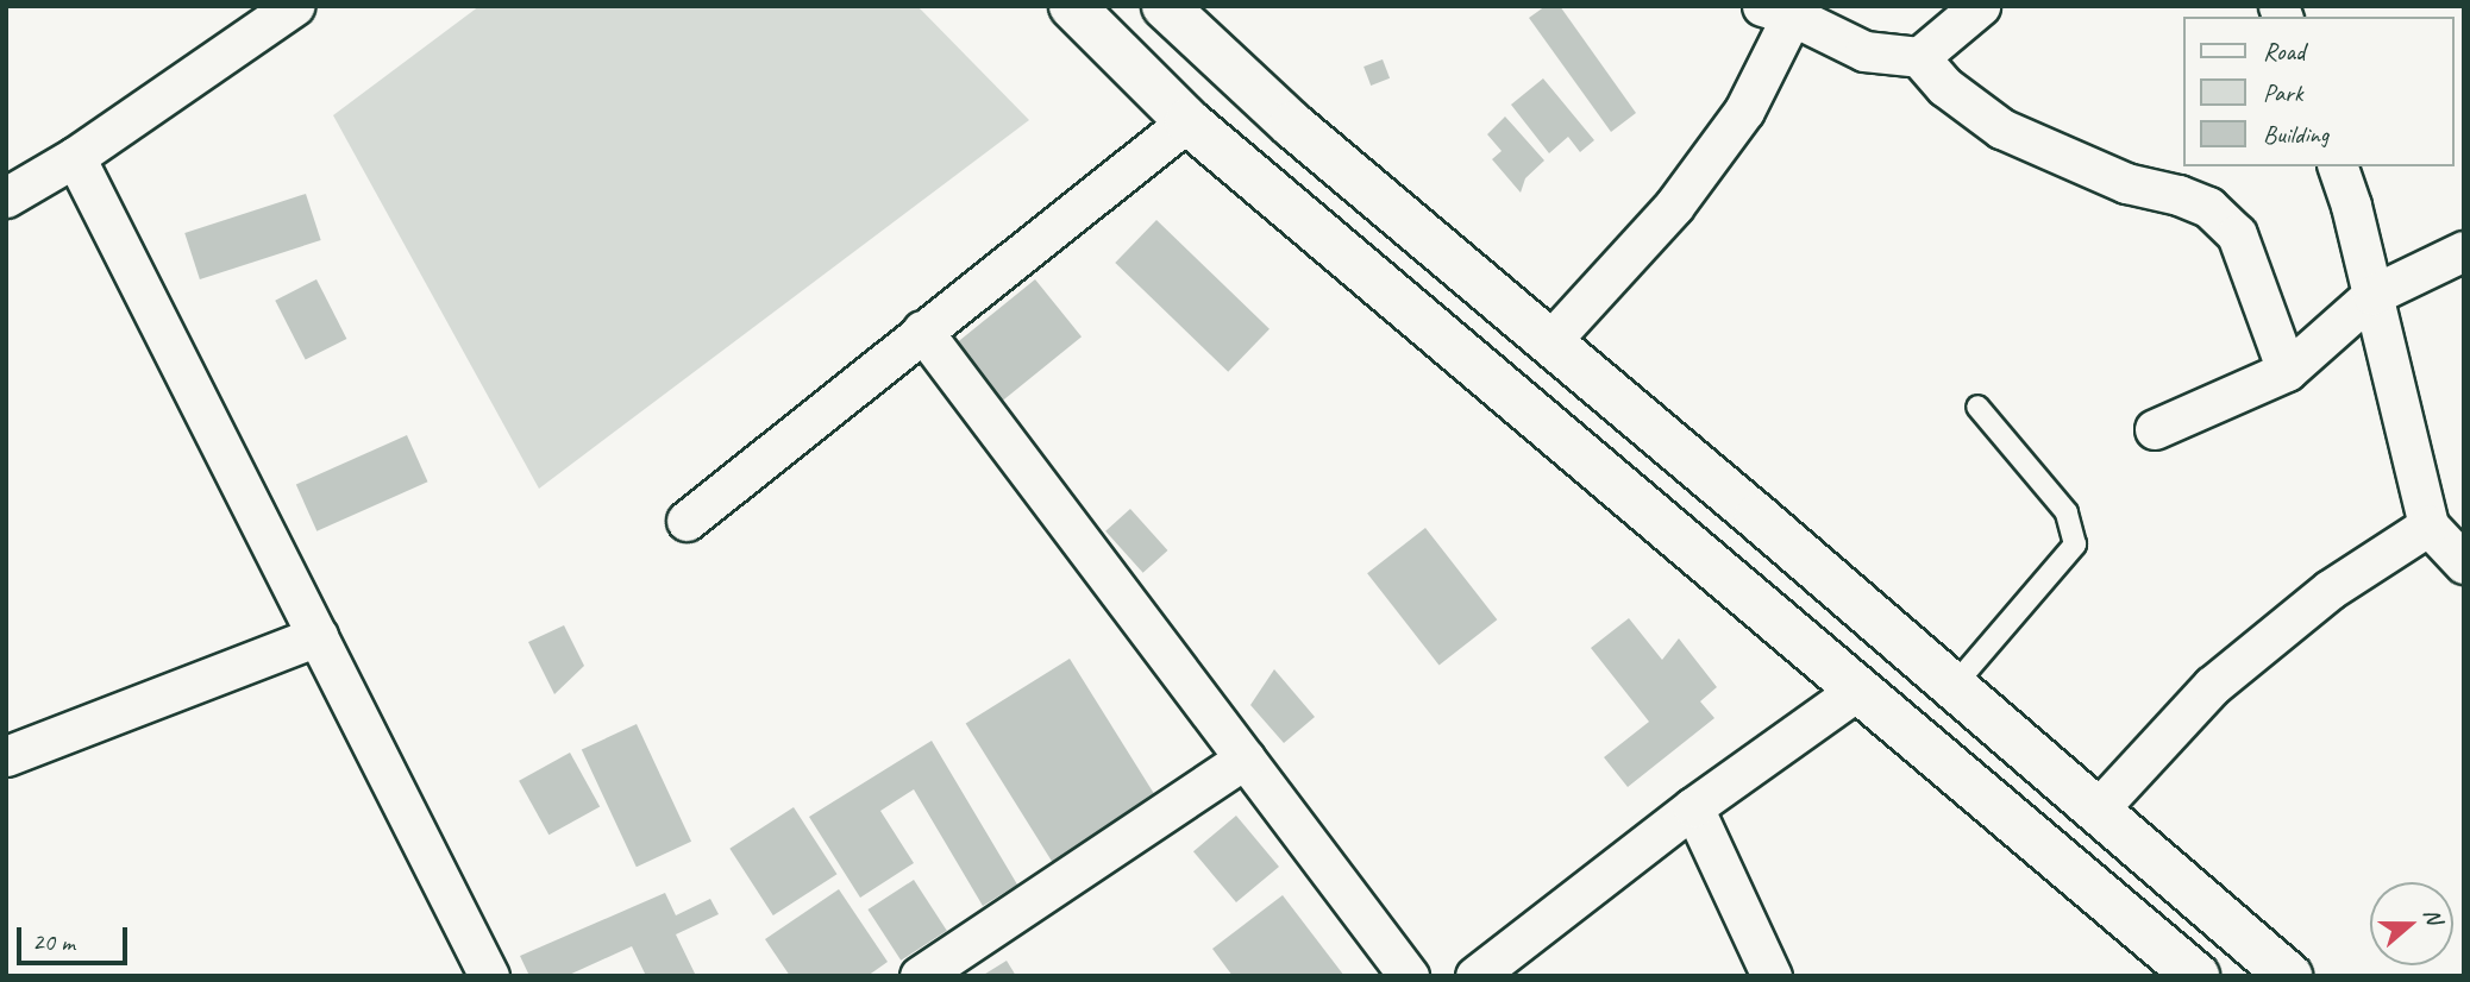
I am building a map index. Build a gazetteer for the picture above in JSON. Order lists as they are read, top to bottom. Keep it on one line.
{"legend":["Road","Park","Building"],"scale_bar":"20 m","north":"right"}
